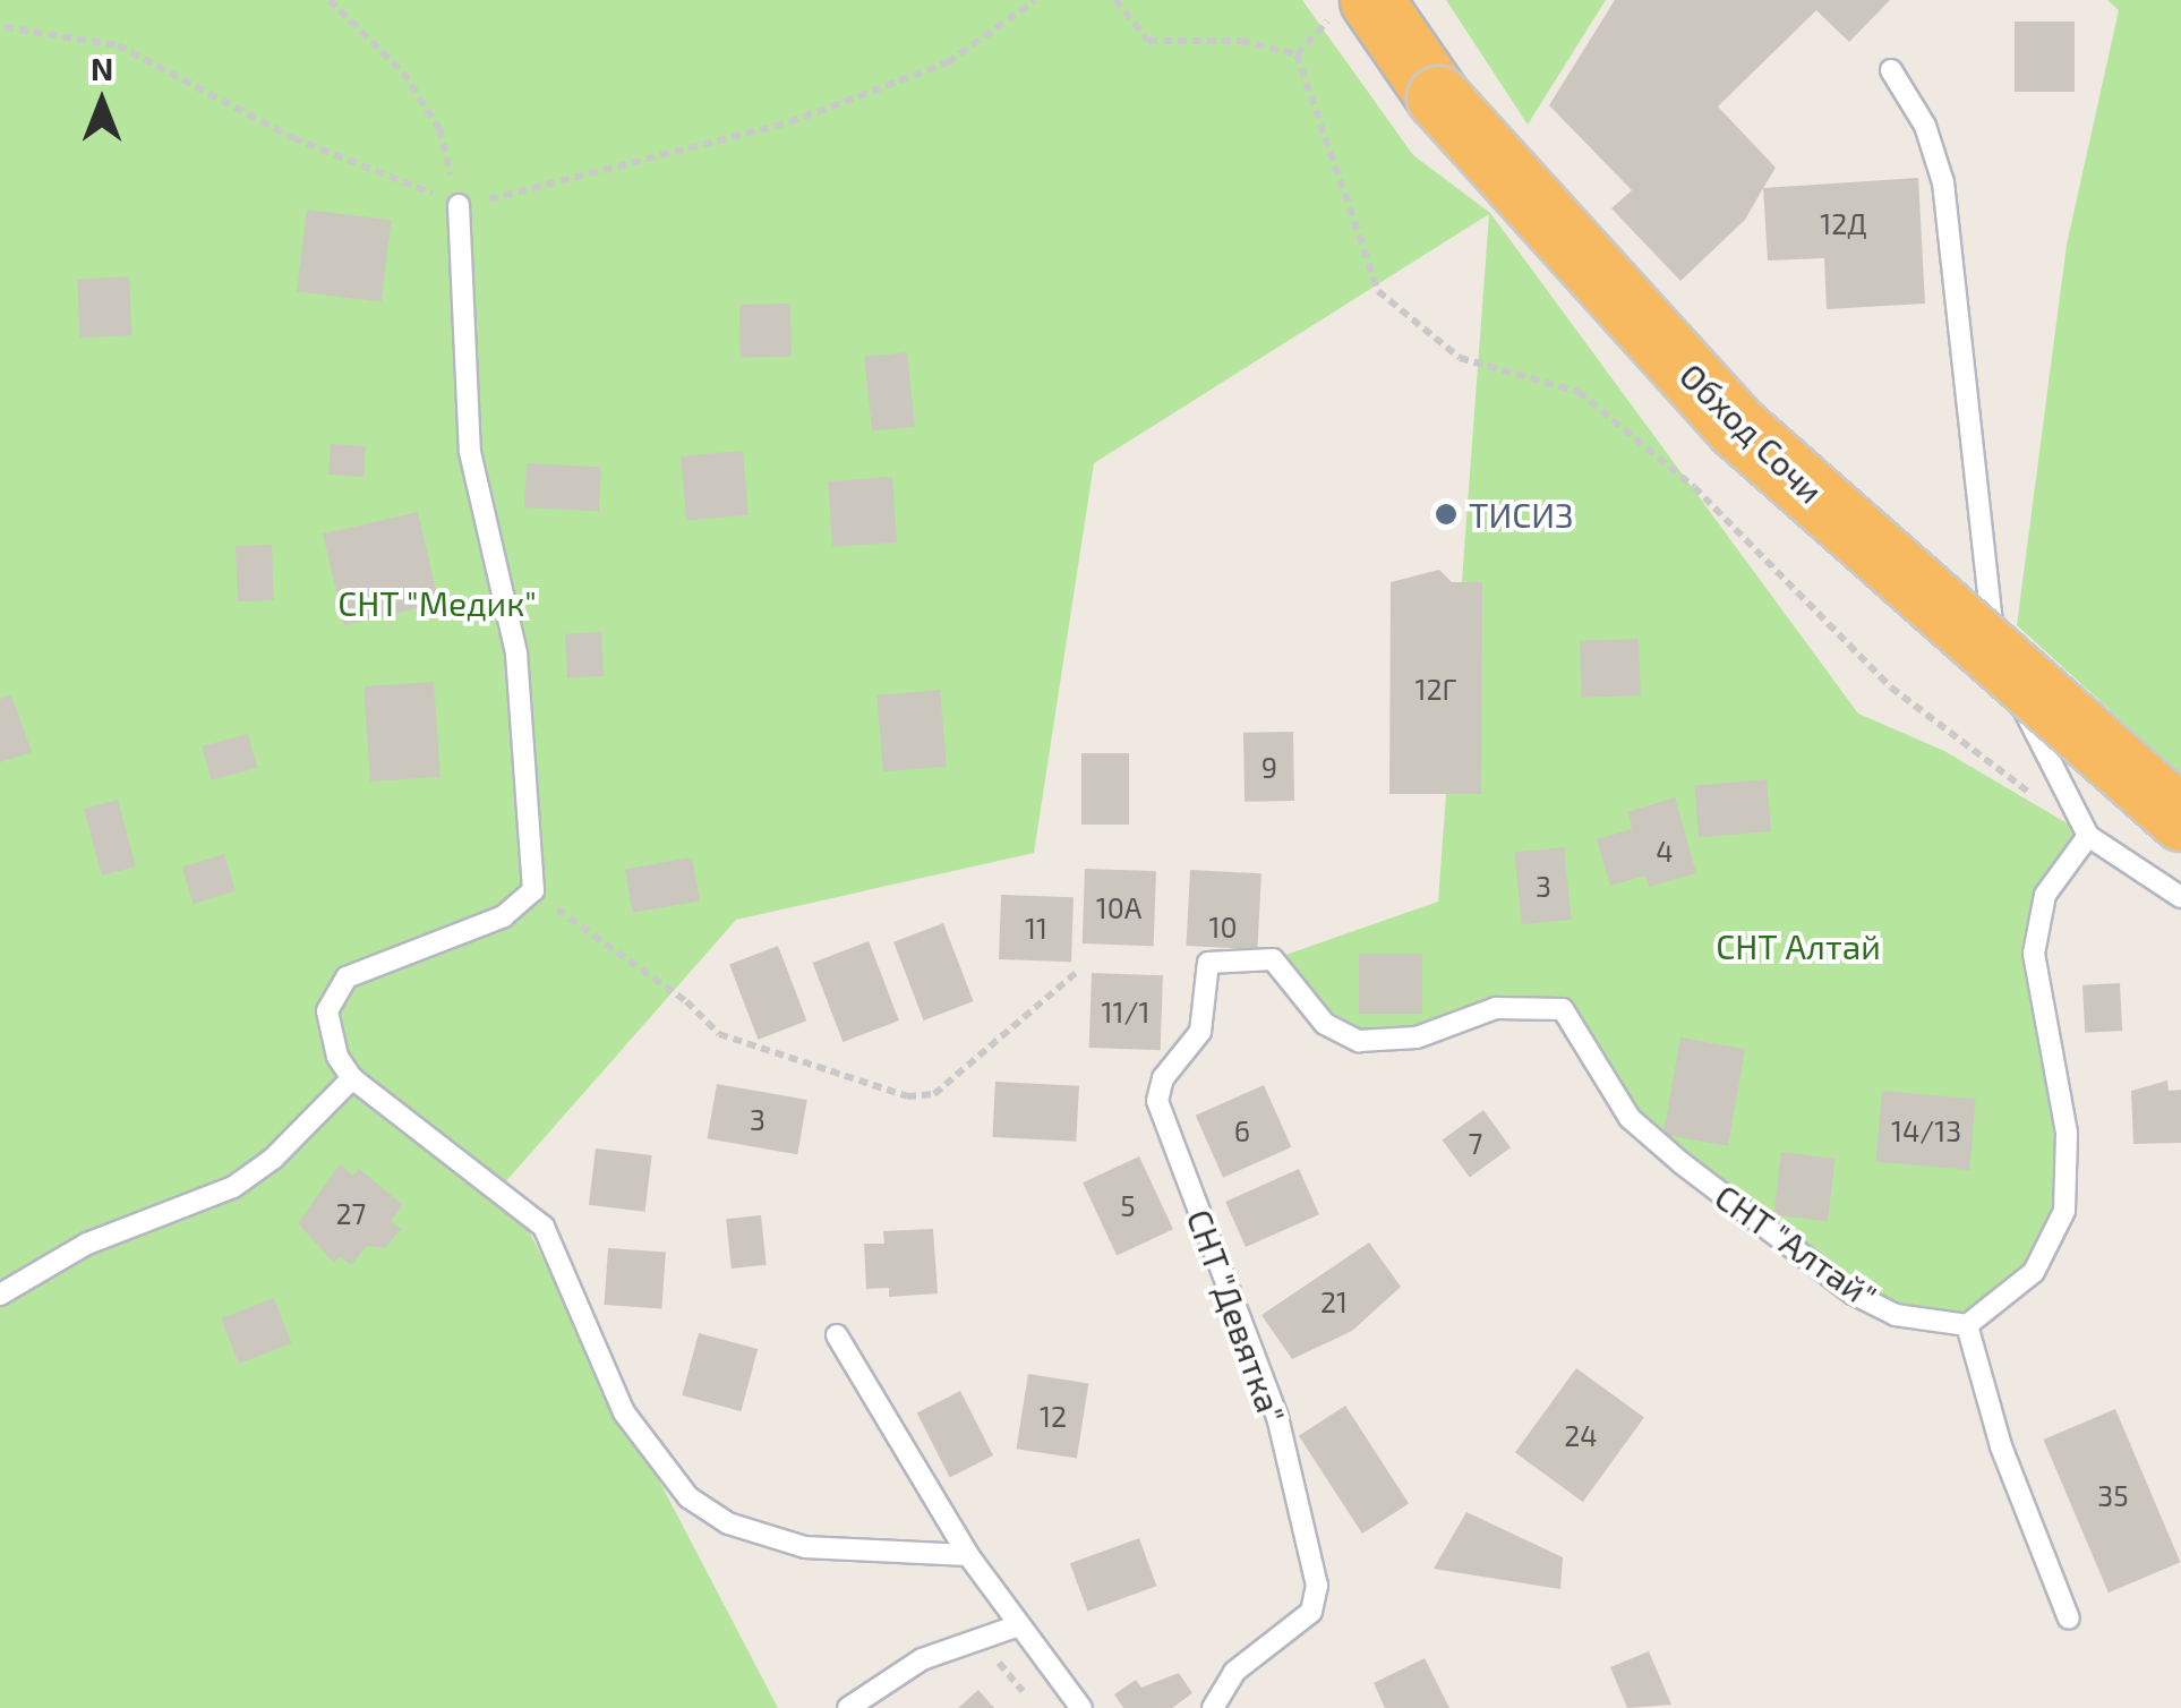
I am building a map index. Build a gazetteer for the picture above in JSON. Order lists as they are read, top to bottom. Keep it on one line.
{"streets":{"highway":["Обход Сочи"],"lane":["СНТ \"Алтай\"","СНТ \"Девятка\""]},"crossings":[["СНТ \"Алтай\"","СНТ \"Девятка\""]],"parks":["СНТ \"Медик\"","СНТ Алтай"],"places":["ТИСИЗ"],"house_numbers":["12Д","12Г","9","4","3","10А","10","11","11/1","3","6","14/13","7","5","27","21","12","24","35"],"north":"top"}
